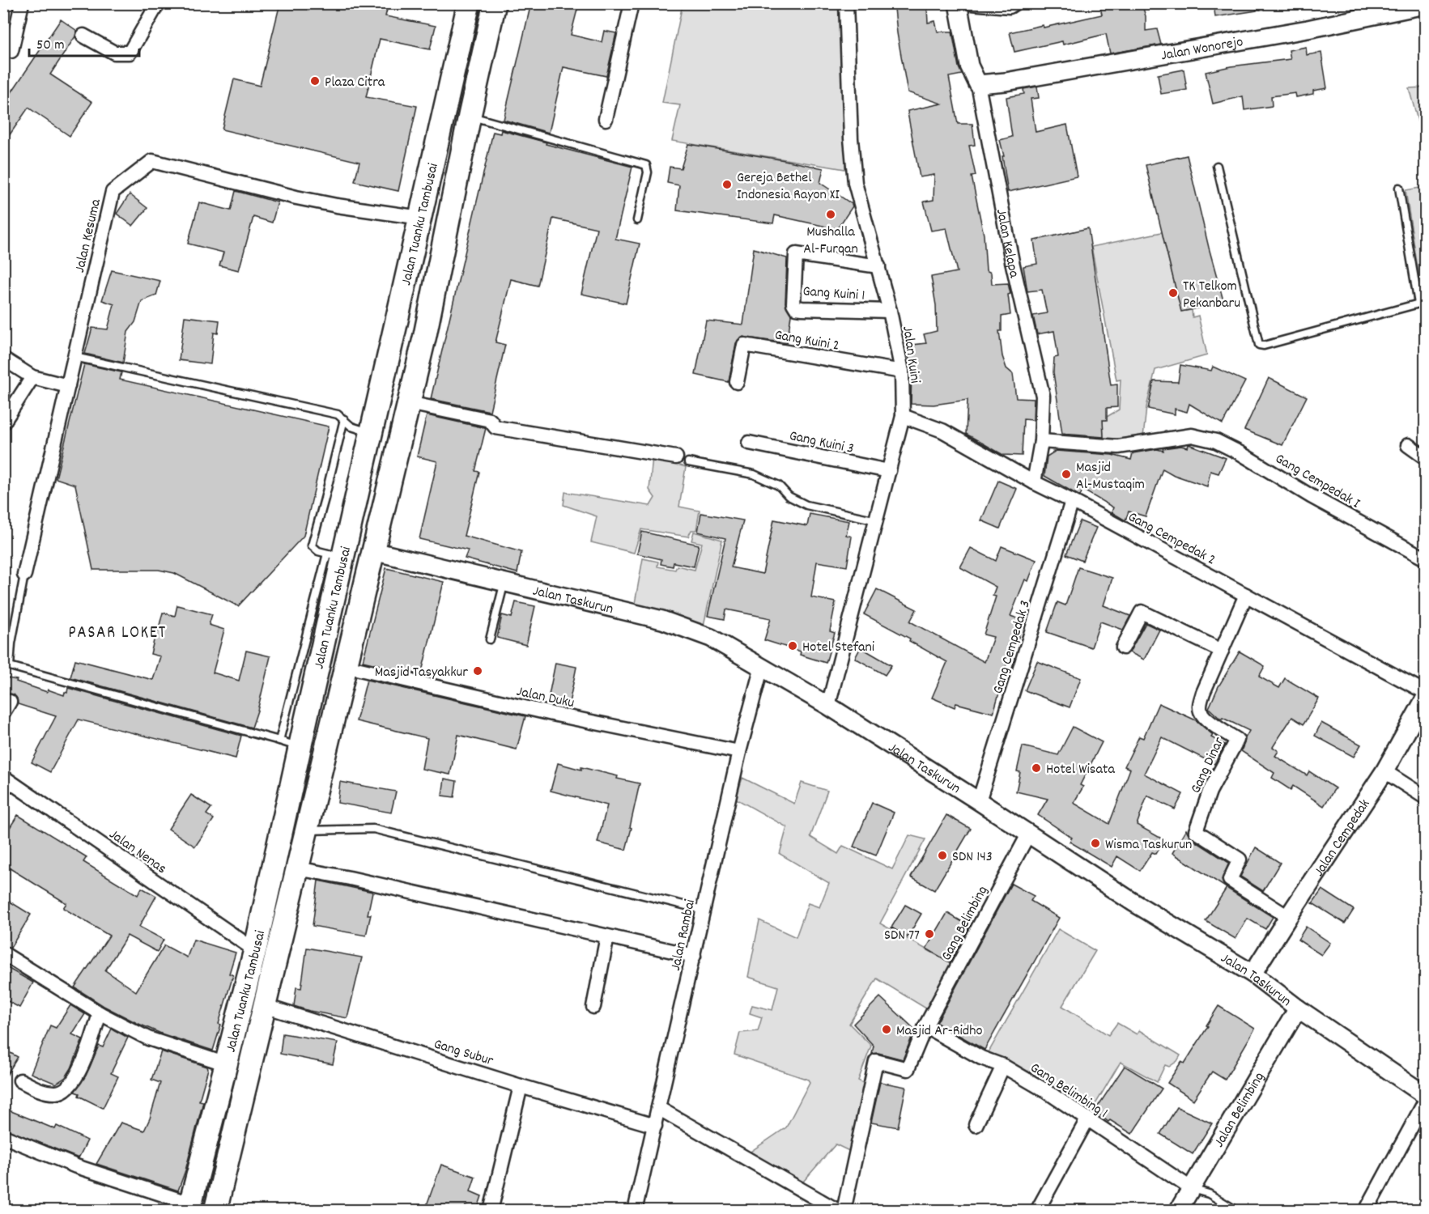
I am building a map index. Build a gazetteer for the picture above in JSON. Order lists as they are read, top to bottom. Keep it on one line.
{"streets":{"main road":["Jalan Tuanku Tambusai"],"street":["Jalan Wonorejo","Jalan Kesuma","Jalan Kelapa","Gang Kuini 1","Gang Kuini 2","Jalan Kuini","Gang Kuini 3","Gang Cempedak I","Gang Cempedak 2","Jalan Taskurun","Gang Cempedak 3","Jalan Duku","Gang Dinar","Jalan Cempedak","Jalan Nenas","Gang Belimbing","Jalan Rambai","Gang Subur","Gang Belimbing 1","Jalan Belimbing"]},"crossings":[["Jalan Wonorejo","Jalan Kelapa"],["Jalan Tuanku Tambusai","Jalan Kesuma"],["Jalan Tuanku Tambusai","Jalan Taskurun"],["Jalan Tuanku Tambusai","Jalan Duku"],["Jalan Tuanku Tambusai","Jalan Nenas"],["Jalan Tuanku Tambusai","Gang Subur"],["Jalan Kelapa","Gang Cempedak I"],["Jalan Kelapa","Gang Cempedak 2"],["Gang Kuini 1","Jalan Kuini"],["Gang Kuini 2","Jalan Kuini"],["Jalan Kuini","Gang Kuini 3"],["Jalan Kuini","Gang Cempedak 2"],["Jalan Kuini","Jalan Taskurun"],["Gang Cempedak 2","Gang Cempedak 3"],["Gang Cempedak 2","Gang Dinar"],["Jalan Taskurun","Gang Cempedak 3"],["Jalan Taskurun","Jalan Cempedak"],["Jalan Taskurun","Gang Belimbing"],["Jalan Taskurun","Jalan Rambai"],["Jalan Taskurun","Jalan Belimbing"],["Jalan Duku","Jalan Rambai"],["Gang Dinar","Jalan Cempedak"],["Gang Belimbing","Gang Belimbing 1"],["Jalan Rambai","Gang Subur"],["Gang Belimbing 1","Jalan Belimbing"]],"districts":["PASAR LOKET"],"places":["Plaza Citra","Gereja Bethel Indonesia Rayon XI","Mushalla Al-Furqan","TK Telkom Pekanbaru","Masjid Al-Mustaqim","Hotel Stefani","Masjid Tasyakkur","Hotel Wisata","Wisma Taskurun","SDN 143","SDN 77","Masjid Ar-Ridho"],"scale_bar":"50 m"}
